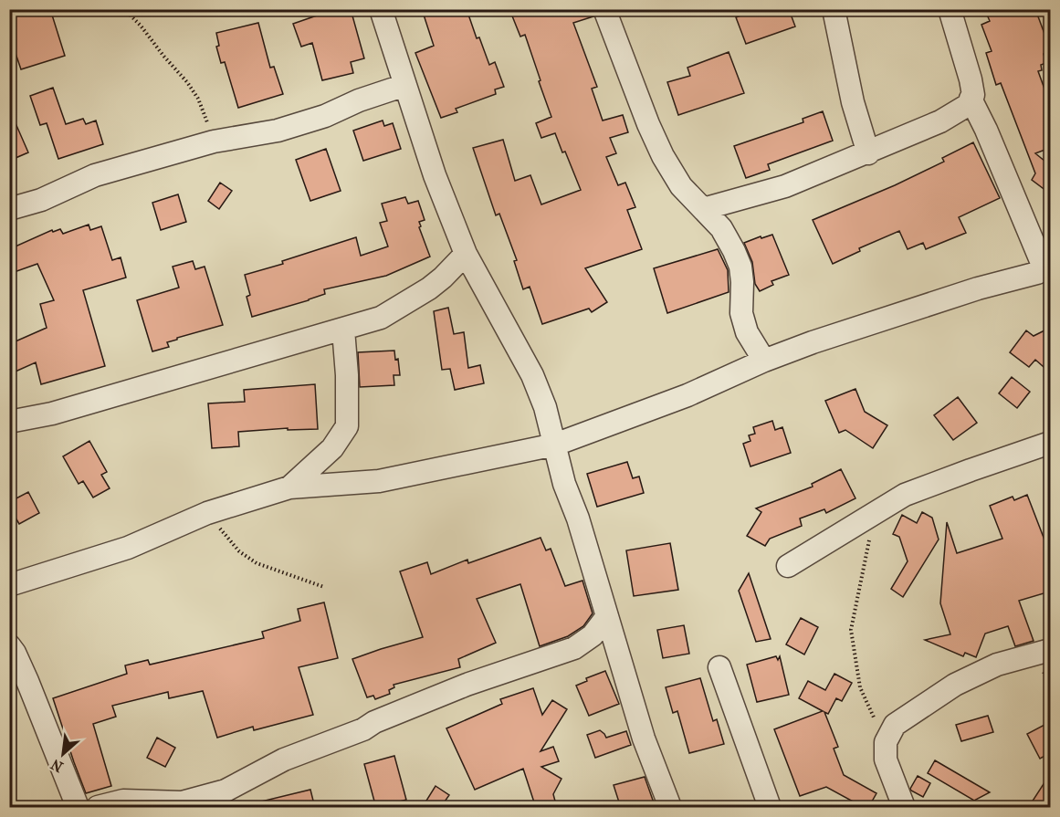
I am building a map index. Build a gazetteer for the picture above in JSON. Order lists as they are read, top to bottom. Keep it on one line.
{"north":"bottom left"}
